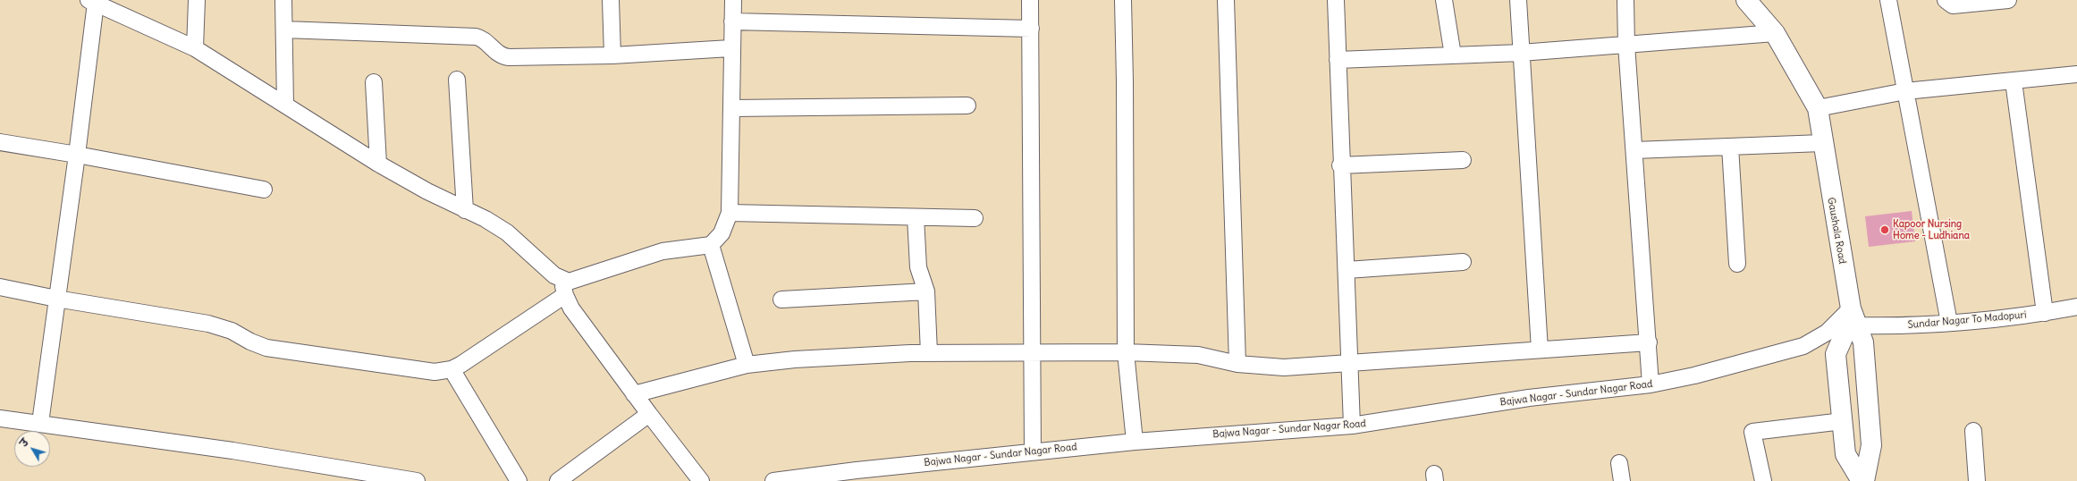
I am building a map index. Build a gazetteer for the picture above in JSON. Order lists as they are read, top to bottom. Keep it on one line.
{"streets":{"street":["Gaushala Road","Sundar Nagar To Madopuri","Bajwa Nagar - Sundar Nagar Road"]},"crossings":[["Gaushala Road","Sundar Nagar To Madopuri"],["Gaushala Road","Bajwa Nagar - Sundar Nagar Road"],["Sundar Nagar To Madopuri","Bajwa Nagar - Sundar Nagar Road"]],"places":["Kapoor Nursing Home - Ludhiana"],"north":"top left"}
